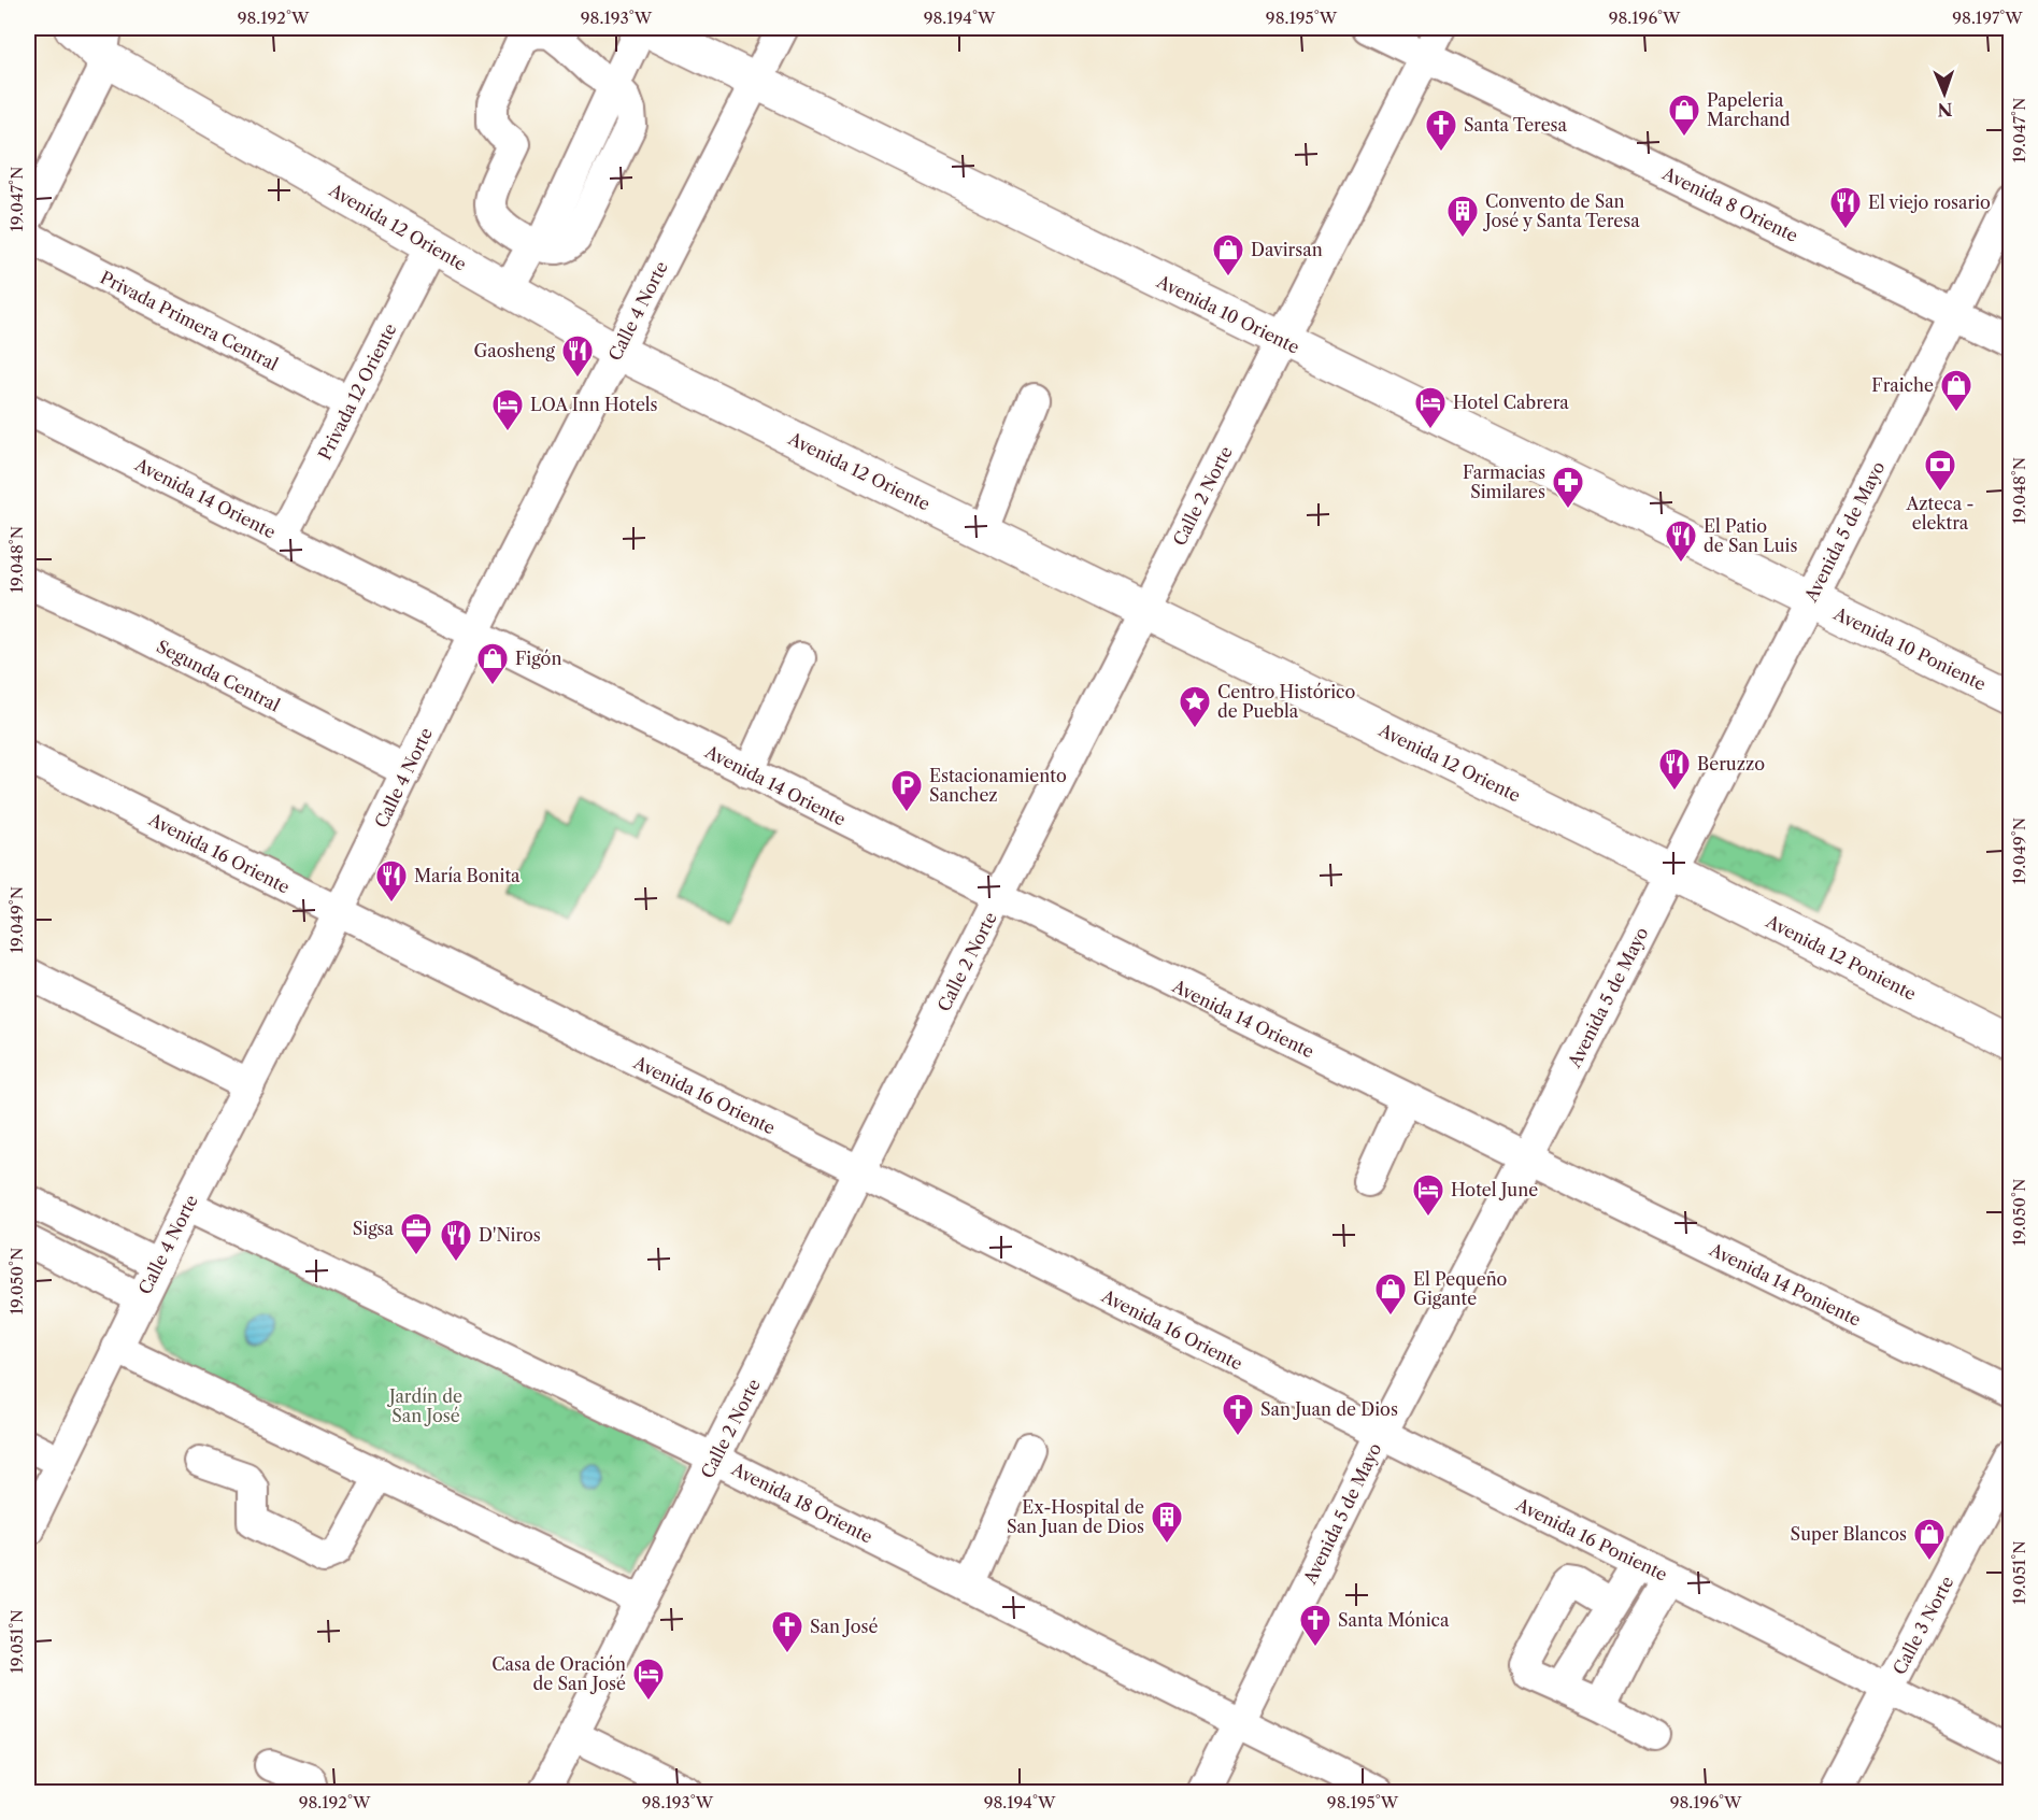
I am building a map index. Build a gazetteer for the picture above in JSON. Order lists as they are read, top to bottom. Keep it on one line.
{"streets":{"main road":["Avenida 12 Oriente","Avenida 10 Oriente","Avenida 10 Poniente","Avenida 12 Poniente"],"street":["Avenida 8 Oriente","Calle 4 Norte","Privada Primera Central","Privada 12 Oriente","Calle 2 Norte","Avenida 14 Oriente","Avenida 5 de Mayo","Segunda Central","Avenida 16 Oriente","Avenida 14 Poniente","Avenida 18 Oriente","Avenida 16 Poniente","Calle 3 Norte"]},"crossings":[["Avenida 8 Oriente","Calle 2 Norte"],["Avenida 8 Oriente","Avenida 5 de Mayo"],["Avenida 12 Oriente","Calle 4 Norte"],["Avenida 12 Oriente","Privada 12 Oriente"],["Avenida 12 Oriente","Calle 2 Norte"],["Avenida 12 Oriente","Avenida 5 de Mayo"],["Avenida 12 Oriente","Avenida 12 Poniente"],["Calle 4 Norte","Avenida 10 Oriente"],["Calle 4 Norte","Avenida 14 Oriente"],["Calle 4 Norte","Segunda Central"],["Calle 4 Norte","Avenida 16 Oriente"],["Calle 4 Norte","Avenida 18 Oriente"],["Avenida 10 Oriente","Calle 2 Norte"],["Avenida 10 Oriente","Avenida 5 de Mayo"],["Avenida 10 Oriente","Avenida 10 Poniente"],["Privada Primera Central","Privada 12 Oriente"],["Privada 12 Oriente","Avenida 14 Oriente"],["Calle 2 Norte","Avenida 14 Oriente"],["Calle 2 Norte","Avenida 16 Oriente"],["Calle 2 Norte","Avenida 18 Oriente"],["Avenida 14 Oriente","Avenida 5 de Mayo"],["Avenida 14 Oriente","Avenida 14 Poniente"],["Avenida 5 de Mayo","Avenida 10 Poniente"],["Avenida 5 de Mayo","Avenida 16 Oriente"],["Avenida 5 de Mayo","Avenida 12 Poniente"],["Avenida 5 de Mayo","Avenida 14 Poniente"],["Avenida 5 de Mayo","Avenida 18 Oriente"],["Avenida 5 de Mayo","Avenida 16 Poniente"],["Avenida 16 Oriente","Avenida 16 Poniente"],["Avenida 16 Poniente","Calle 3 Norte"]],"parks":["Jardín de San José"],"places":{"shop":["Papeleria Marchand","Davirsan","Fraiche","Figón","El Pequeño Gigante","Super Blancos"],"church":["Santa Teresa","San Juan de Dios","Santa Mónica","San José"],"restaurant":["El viejo rosario","Gaosheng","El Patio de San Luis","Beruzzo","María Bonita","D'Niros"],"building":["Convento de San José y Santa Teresa","Ex-Hospital de San Juan de Dios"],"hotel":["Hotel Cabrera","LOA Inn Hotels","Hotel June","Casa de Oración de San José"],"bank":["Azteca - elektra"],"pharmacy":["Farmacias Similares"],"place":["Centro Histórico de Puebla"],"parking":["Estacionamiento Sanchez"],"office":["Sigsa"]},"north":"bottom","coordinates":["98.192°W","98.193°W","98.194°W","98.195°W","98.196°W","98.197°W","19.047°N","19.048°N","19.049°N","19.050°N","19.051°N"]}
